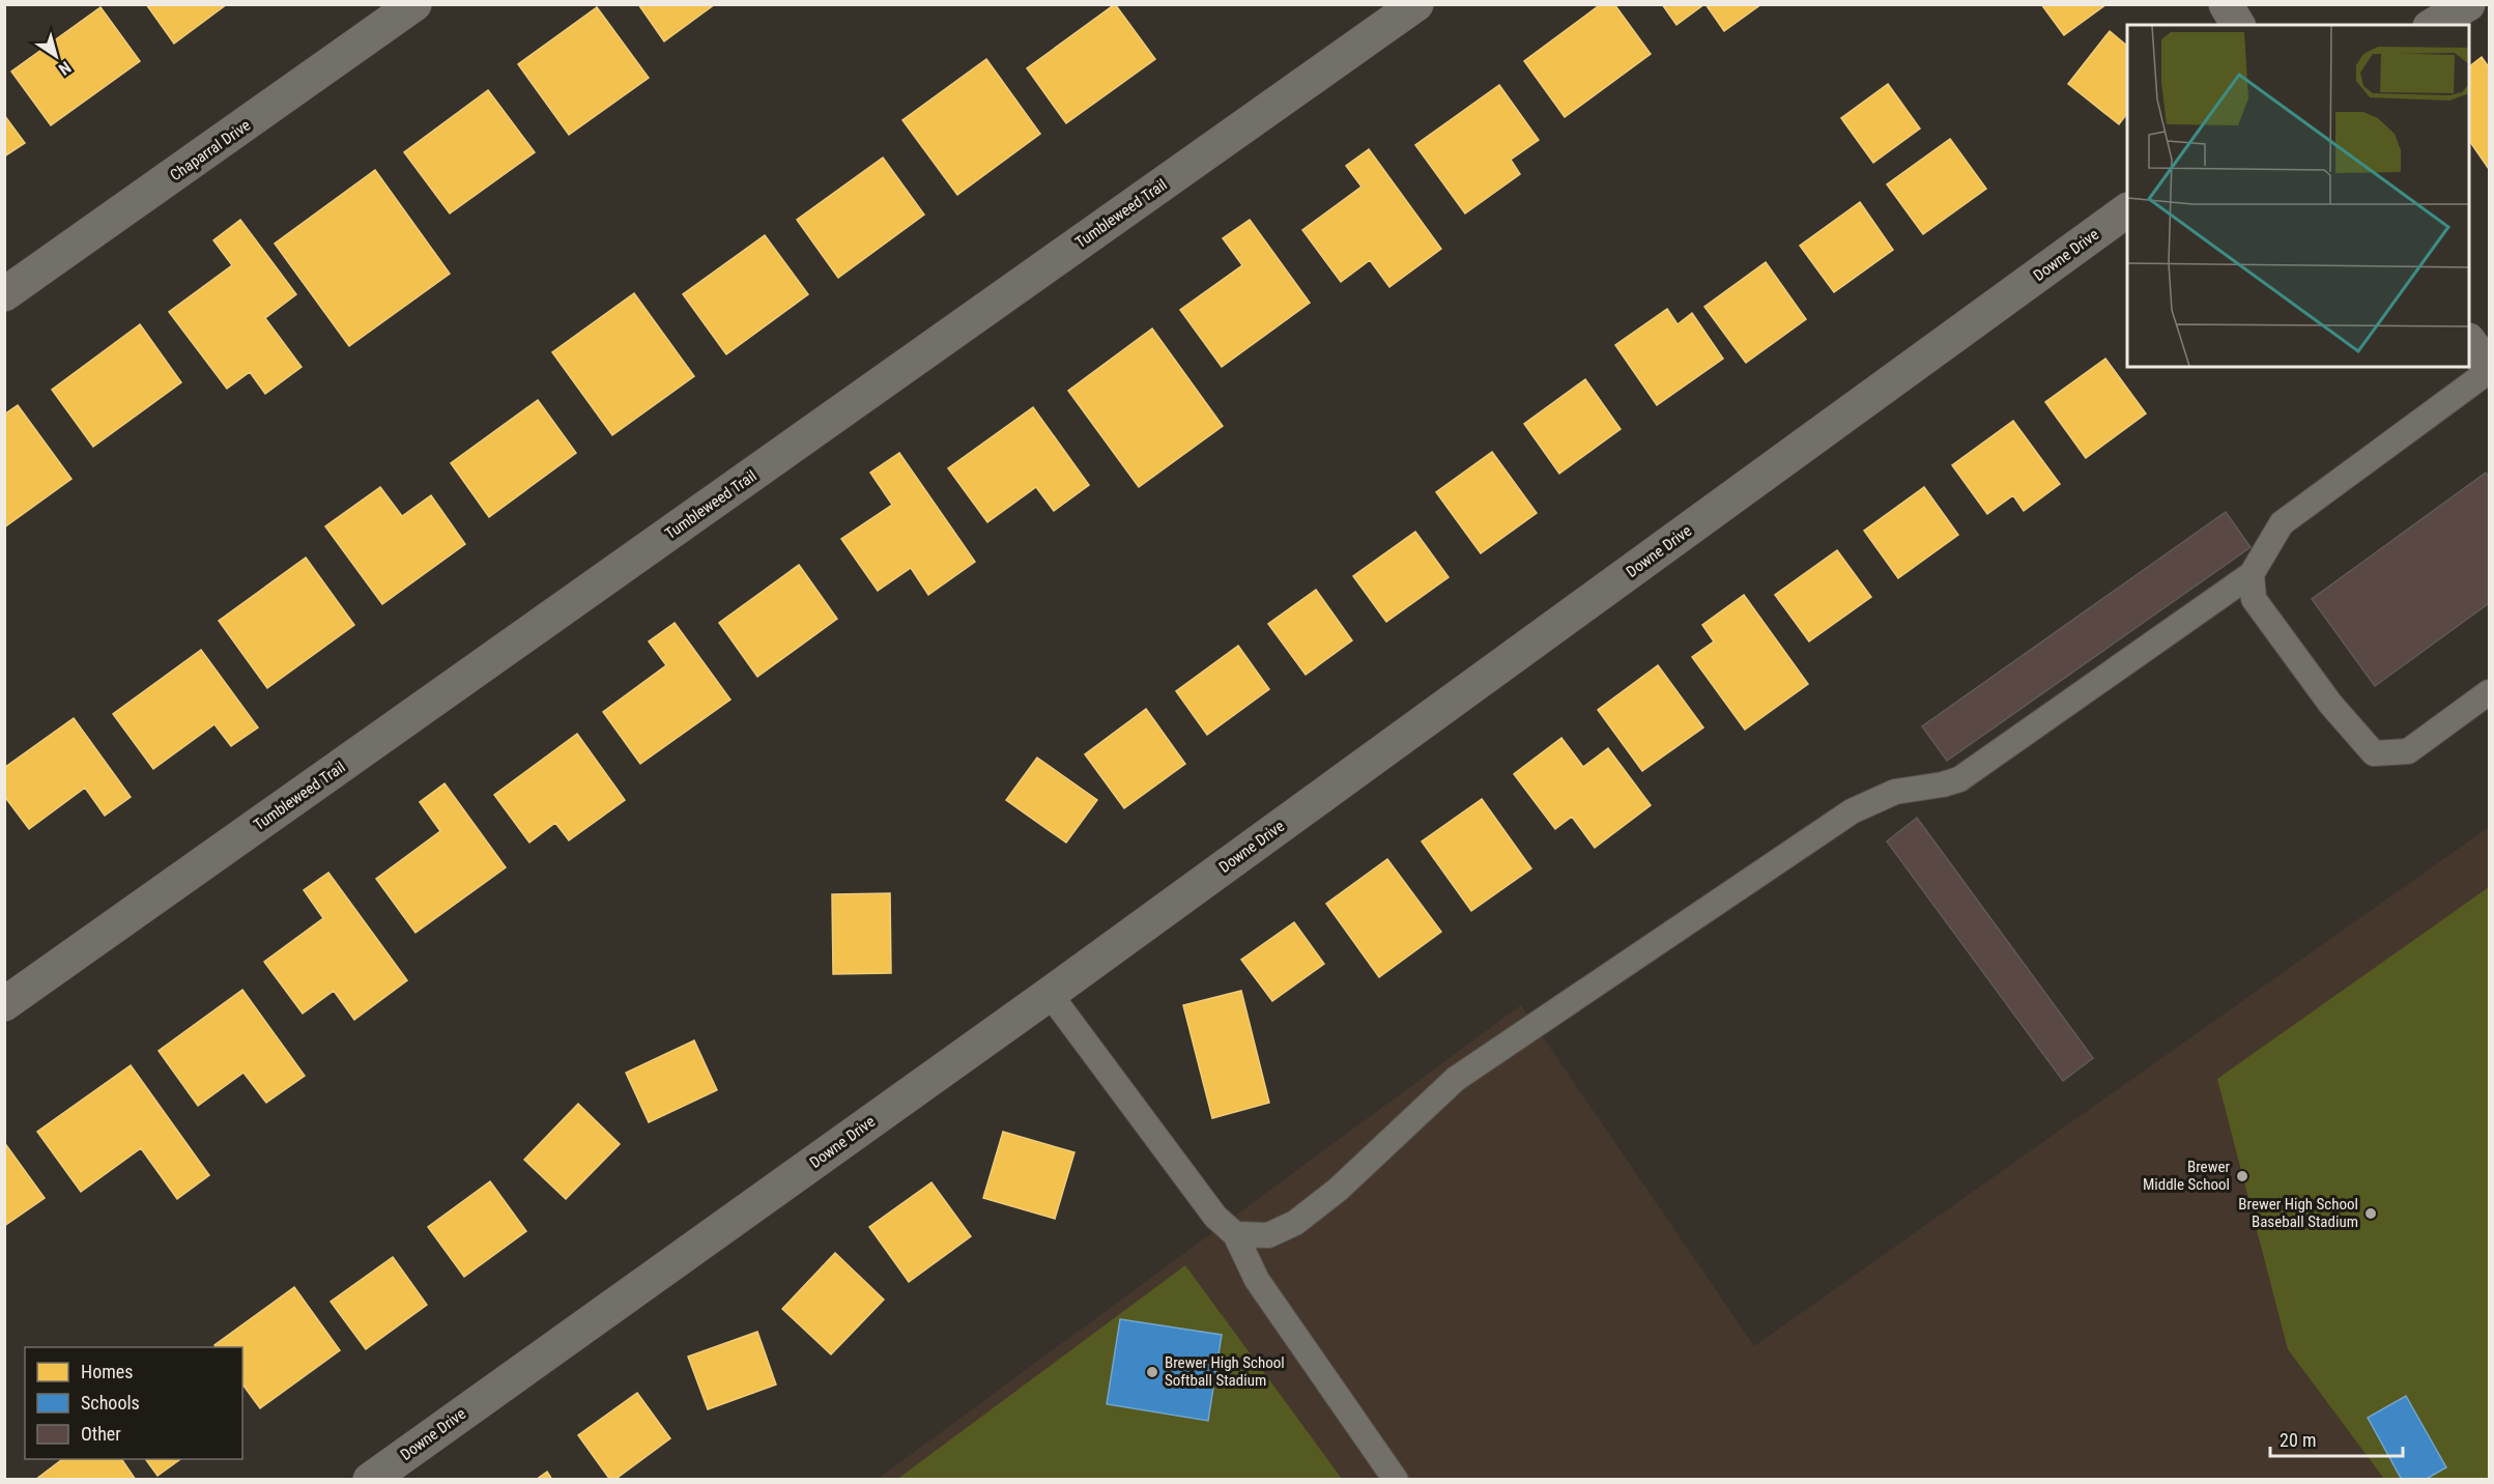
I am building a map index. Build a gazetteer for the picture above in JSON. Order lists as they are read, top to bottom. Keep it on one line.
{"streets":{"street":["Chaparral Drive","Tumbleweed Trail","Downe Drive"]},"places":["Brewer Middle School","Brewer High School Baseball Stadium","Brewer High School Softball Stadium"],"legend":["Homes","Schools","Other"],"scale_bar":"20 m","north":"bottom right"}
